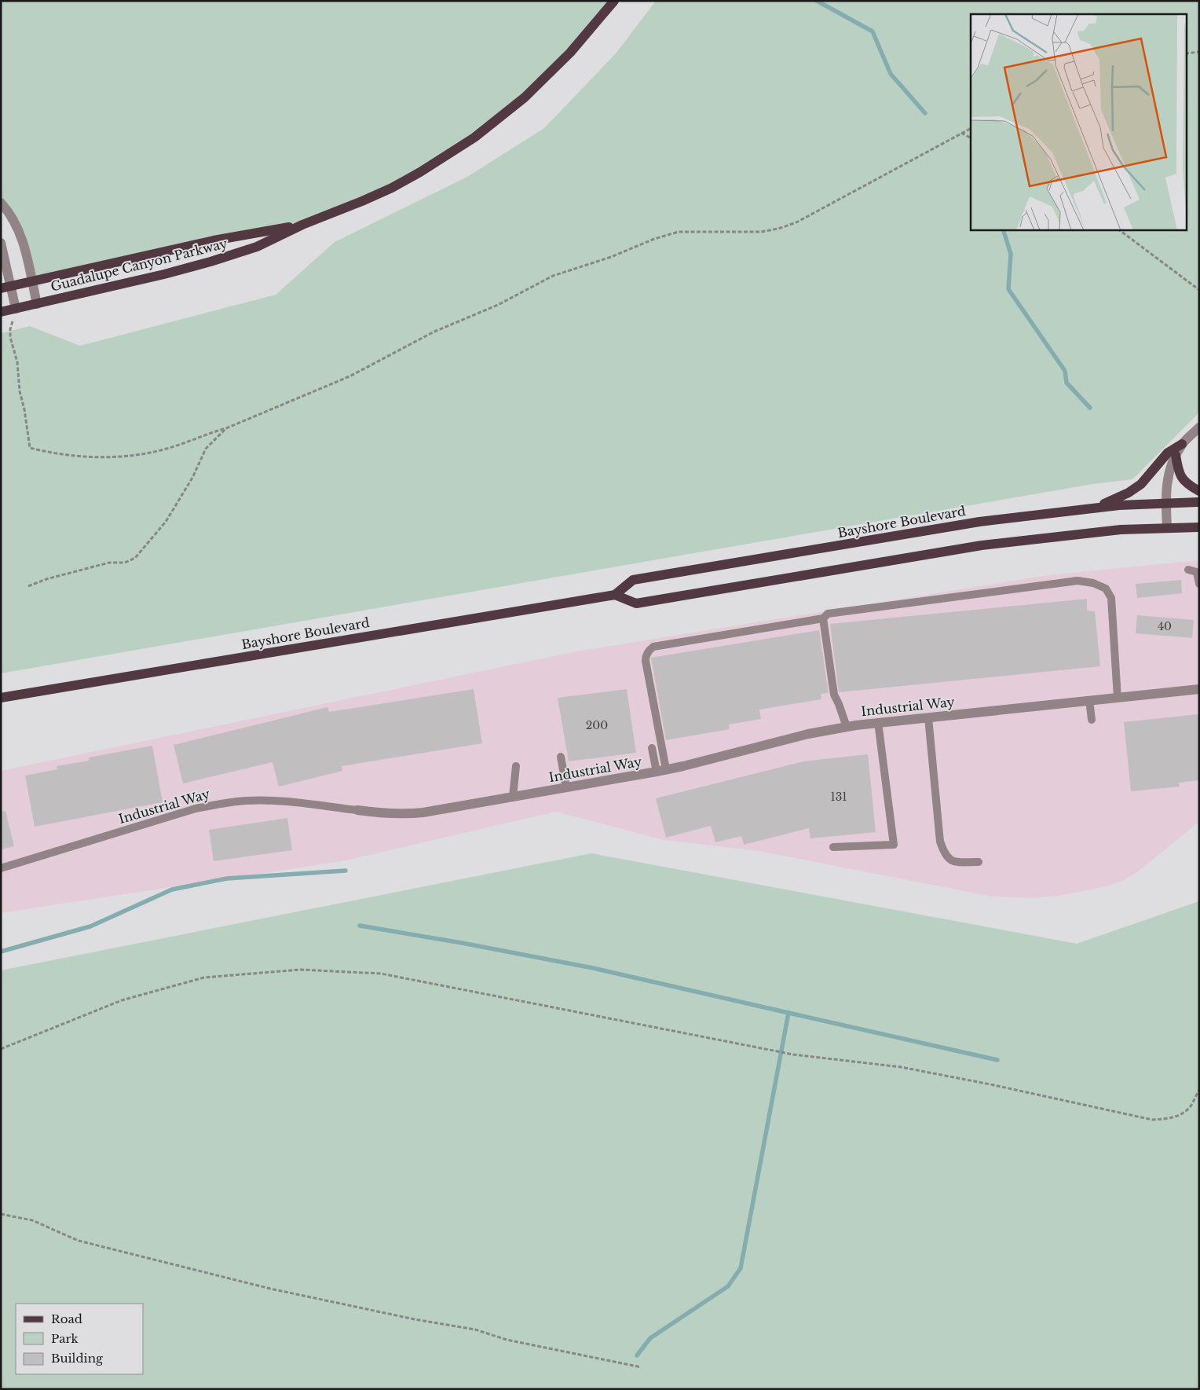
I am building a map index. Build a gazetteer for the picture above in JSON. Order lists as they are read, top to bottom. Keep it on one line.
{"streets":{"main road":["Guadalupe Canyon Parkway","Bayshore Boulevard"],"street":["Industrial Way"]},"house_numbers":["40","200","131"],"legend":["Road","Park","Building"]}
